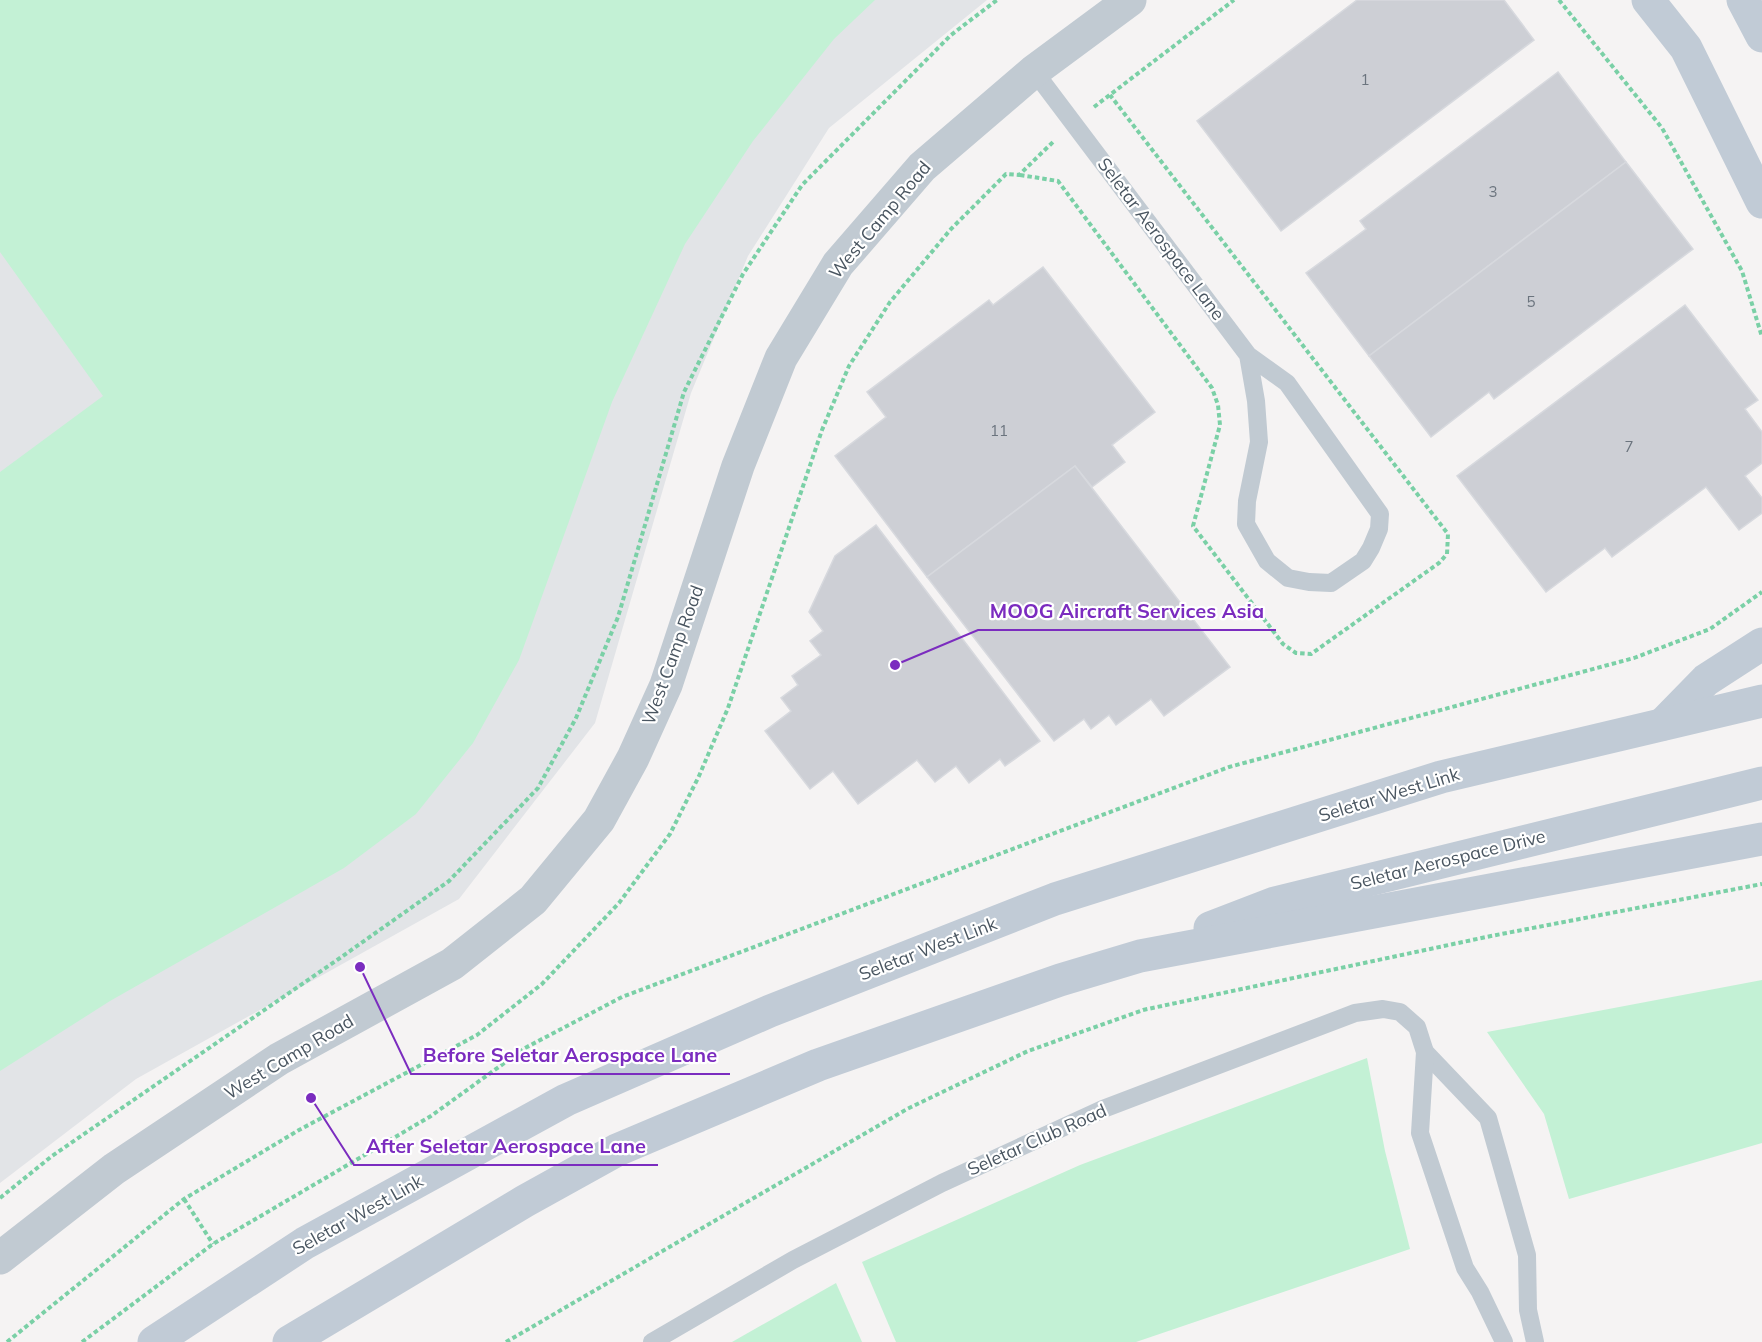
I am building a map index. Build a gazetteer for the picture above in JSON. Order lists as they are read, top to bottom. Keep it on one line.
{"streets":{"main road":["Seletar West Link","Seletar Aerospace Drive"],"street":["West Camp Road"],"lane":["Seletar Aerospace Lane","Seletar Club Road"]},"crossings":[["West Camp Road","Seletar Aerospace Lane"]],"places":["MOOG Aircraft Services Asia","Before Seletar Aerospace Lane","After Seletar Aerospace Lane"],"house_numbers":["1","3","5","11","7"]}
